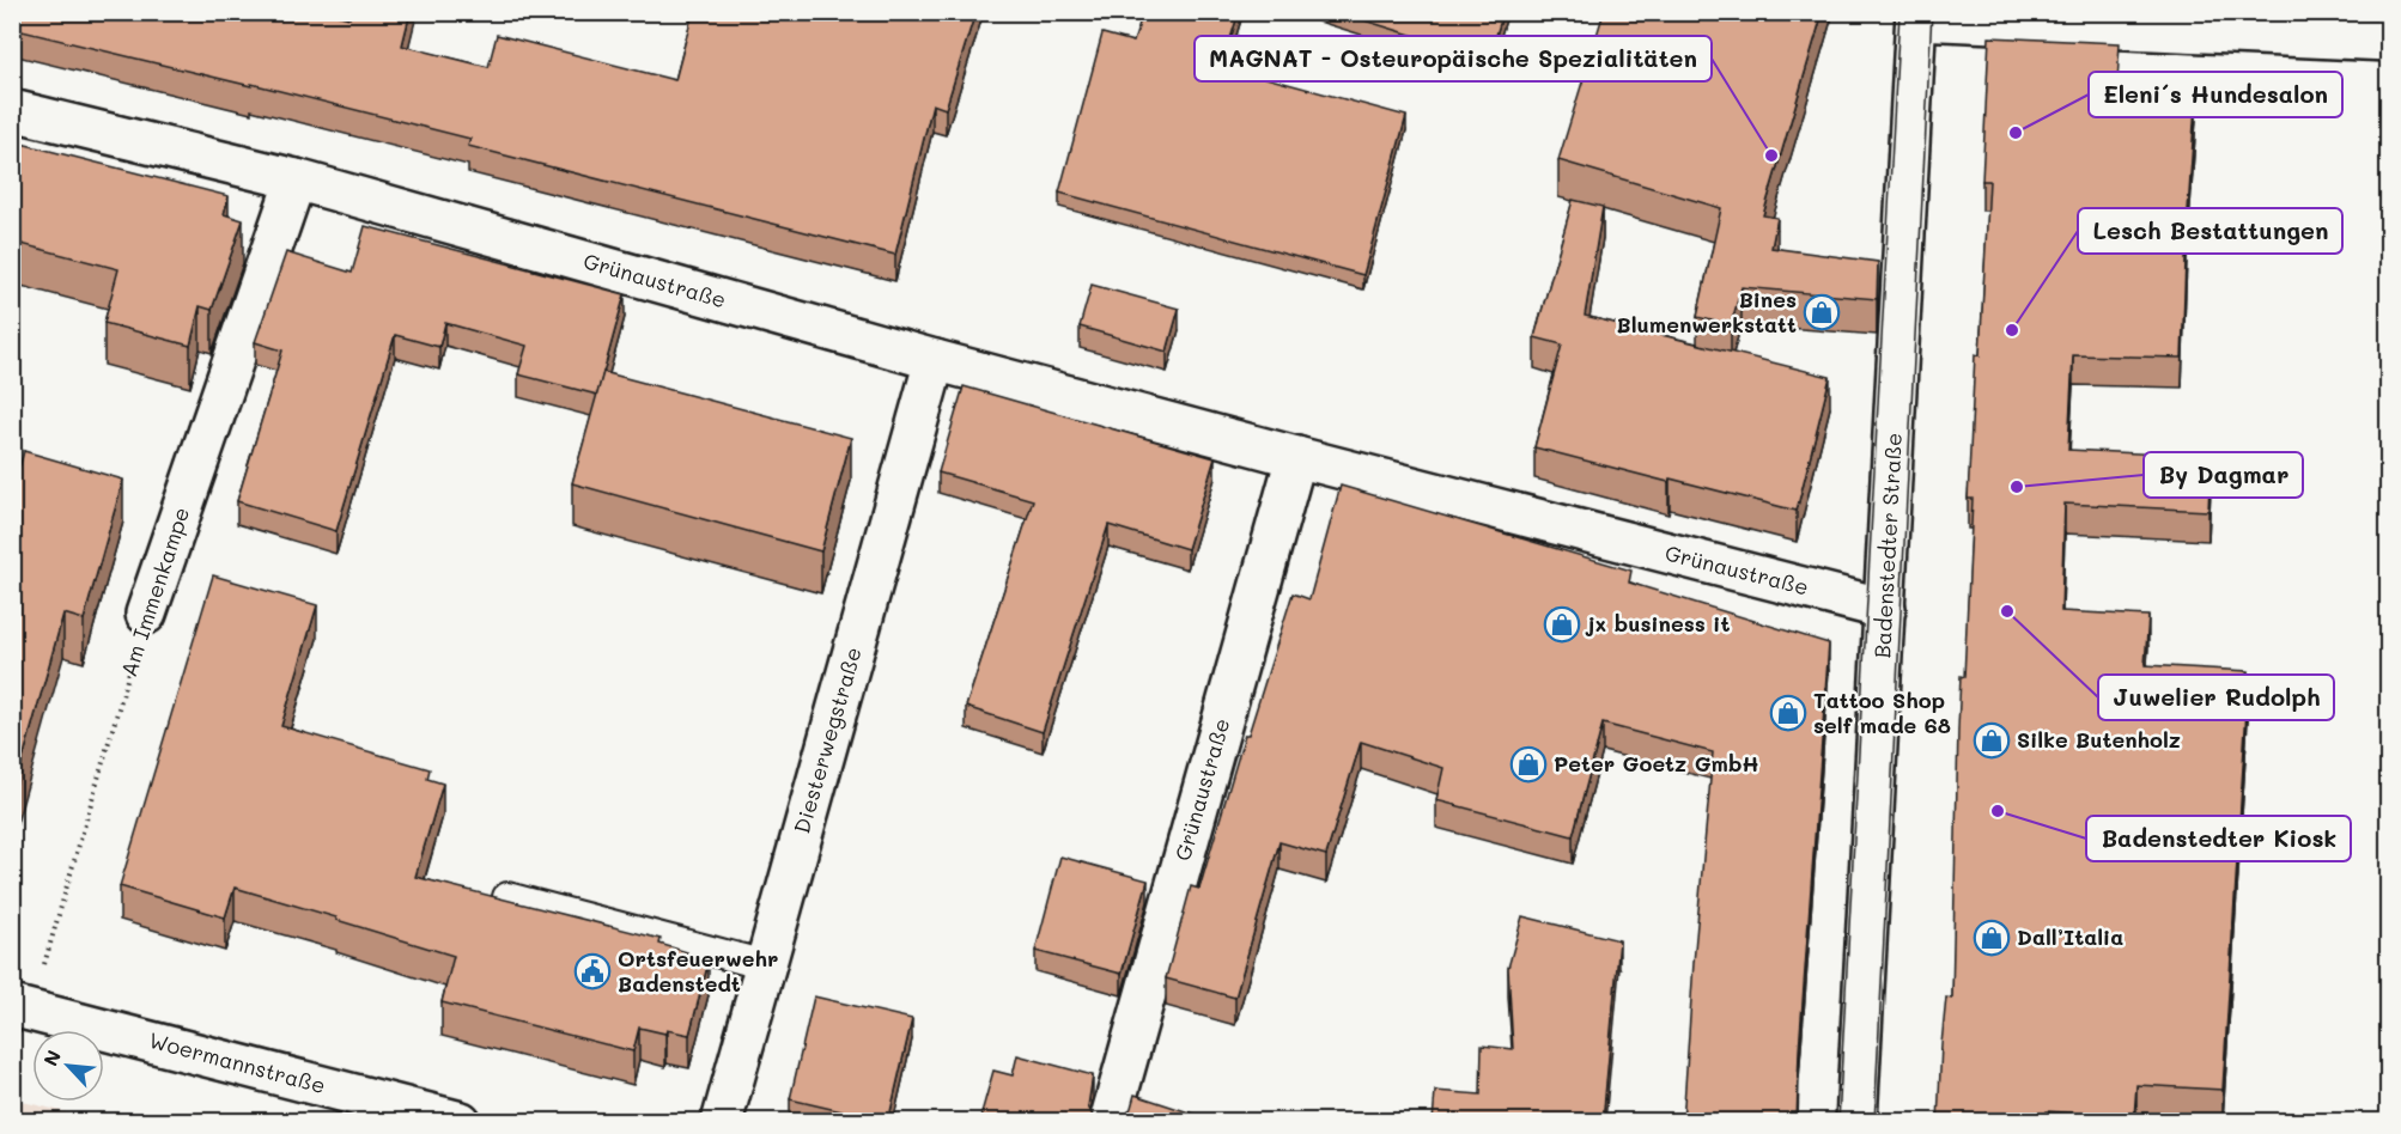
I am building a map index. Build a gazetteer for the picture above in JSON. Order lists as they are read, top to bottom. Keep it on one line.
{"streets":{"street":["Grünaustraße","Badenstedter Straße","Am Immenkampe","Diesterwegstraße","Woermannstraße"]},"crossings":[["Grünaustraße","Badenstedter Straße"],["Grünaustraße","Am Immenkampe"],["Grünaustraße","Diesterwegstraße"],["Am Immenkampe","Woermannstraße"]],"places":{"other":["Eleni´s Hundesalon","MAGNAT - Osteuropäische Spezialitäten","Lesch Bestattungen","By Dagmar","Juwelier Rudolph","Badenstedter Kiosk"],"shop":["Bines Blumenwerkstatt","jx business it","Tattoo Shop self made 68","Silke Butenholz","Peter Goetz GmbH","Dall’Italia"],"public building":["Ortsfeuerwehr Badenstedt"]},"north":"top left"}
